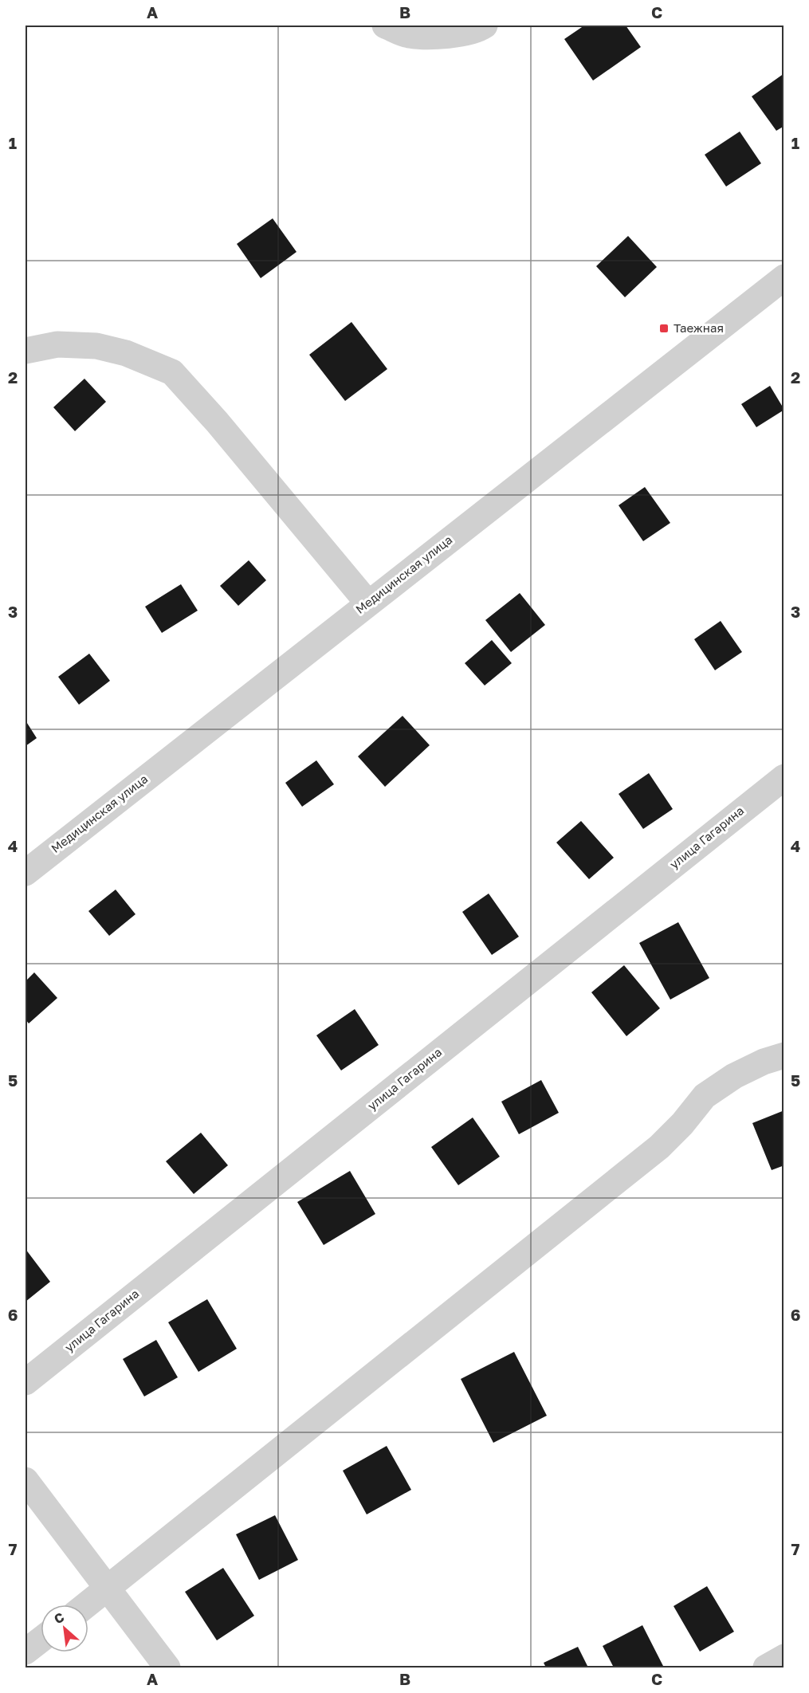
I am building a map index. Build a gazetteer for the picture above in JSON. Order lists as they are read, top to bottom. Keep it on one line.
{"streets":{"street":["Медицинская улица","улица Гагарина"]},"places":{"transit":["Таежная"]},"north":"top left","grid":{"columns":["A","B","C"],"rows":["1","2","3","4","5","6","7"]}}
